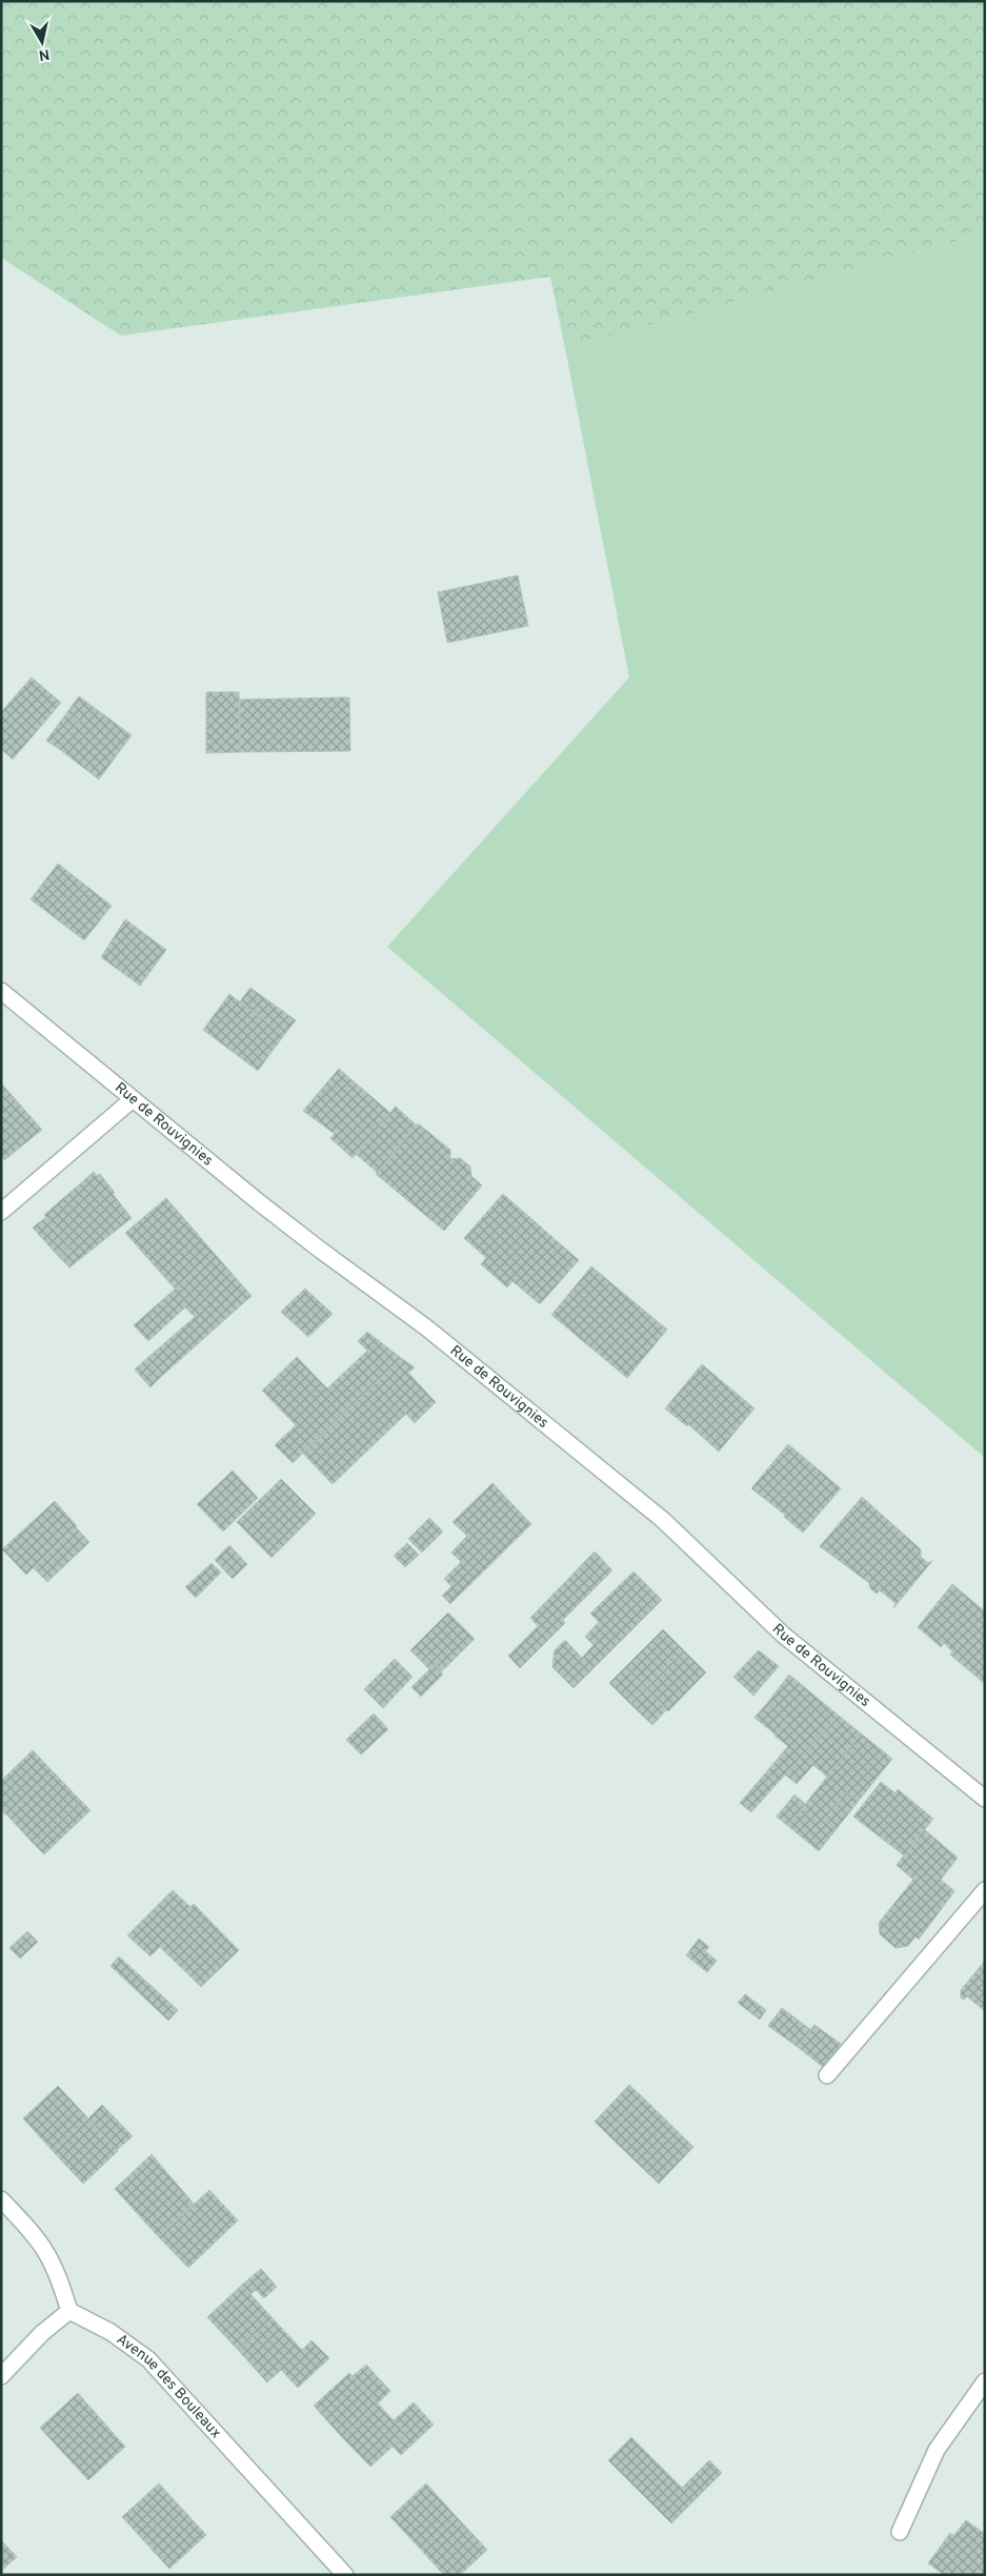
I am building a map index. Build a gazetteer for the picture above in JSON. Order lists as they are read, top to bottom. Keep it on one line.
{"streets":{"street":["Rue de Rouvignies","Avenue des Bouleaux"]},"north":"bottom"}
